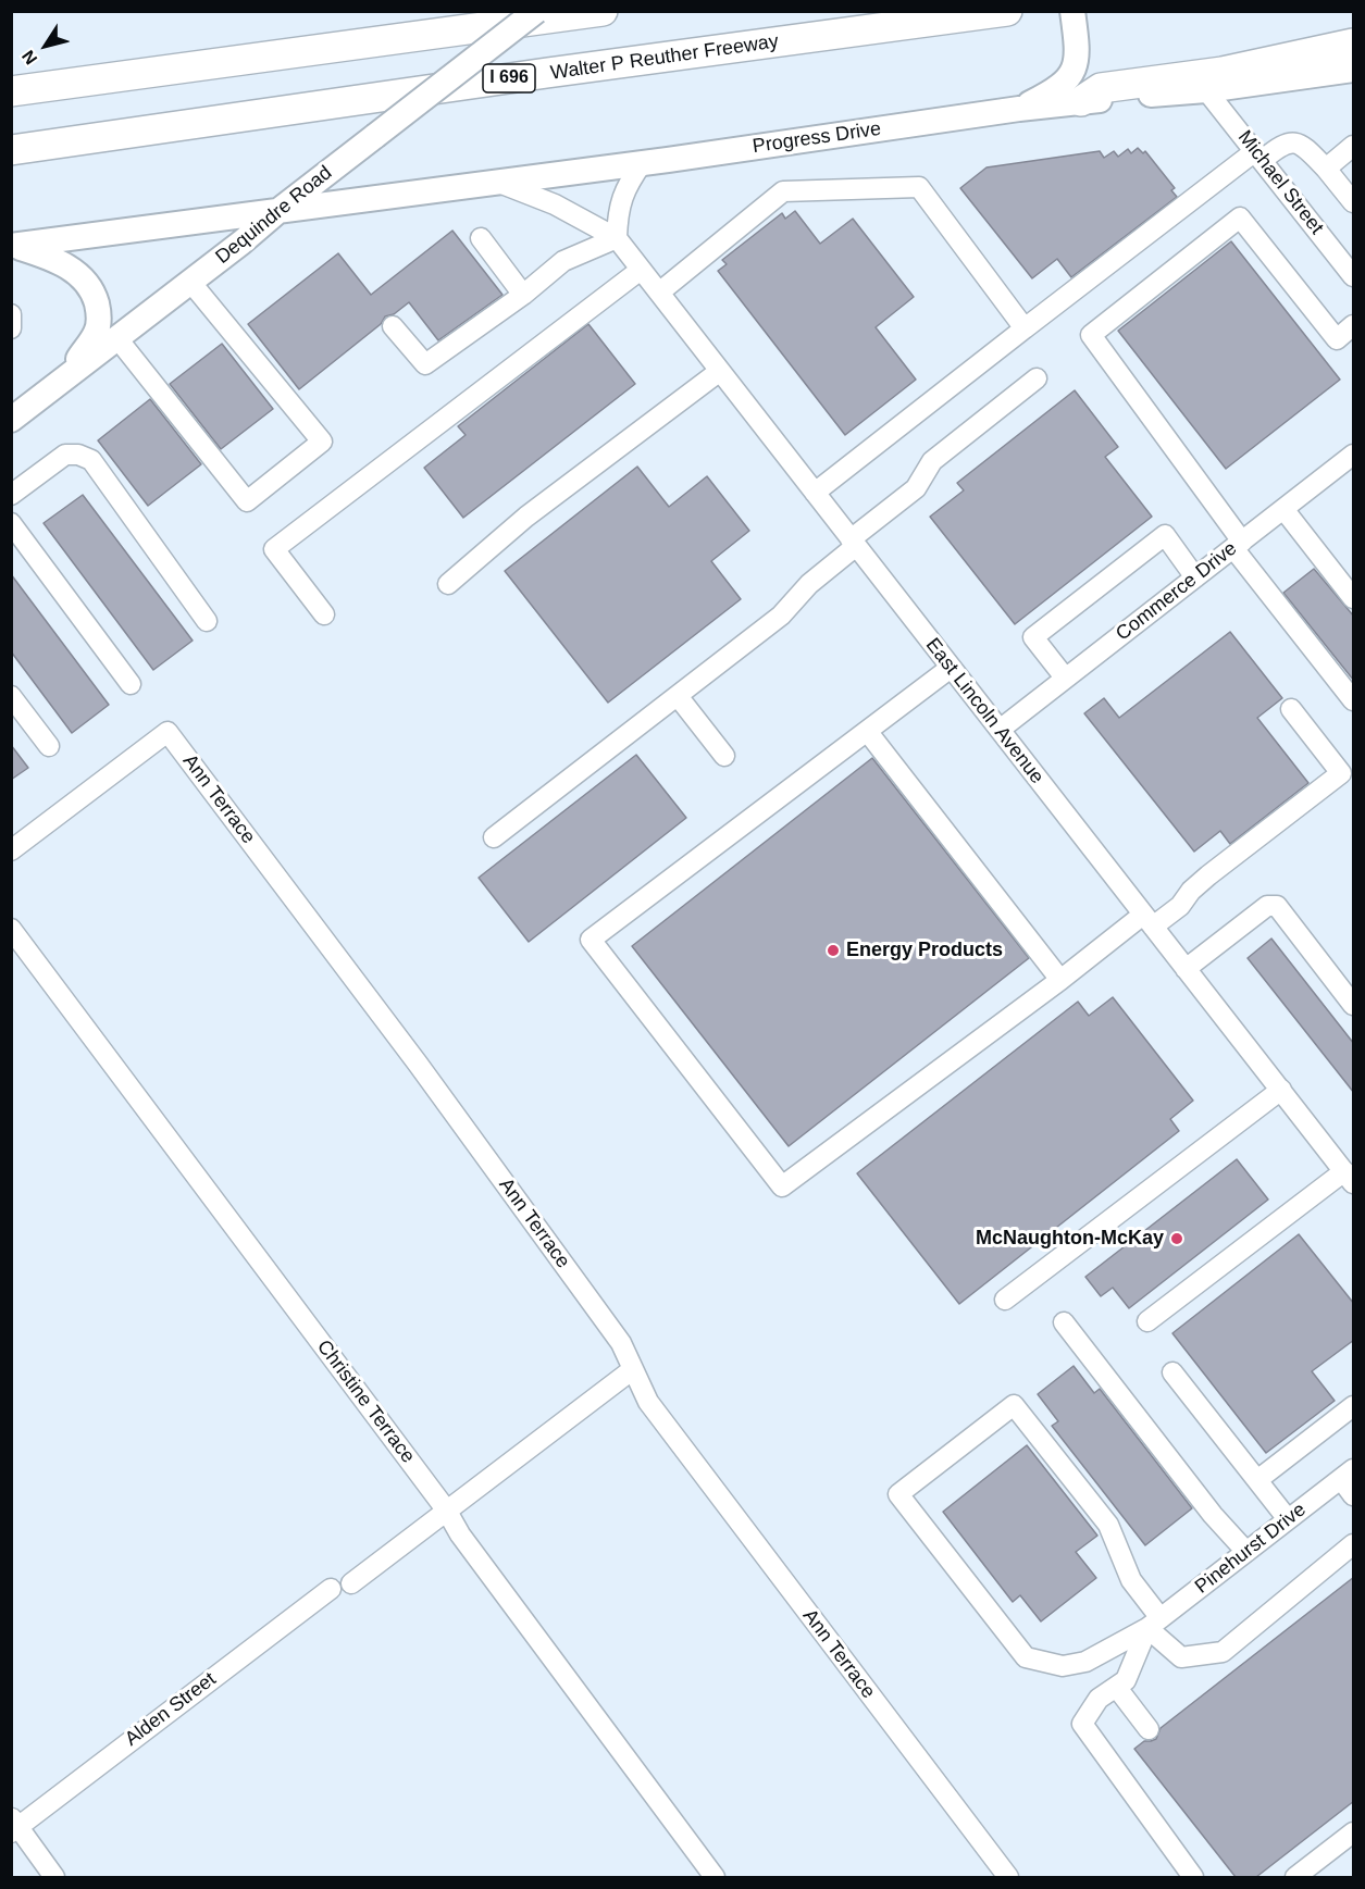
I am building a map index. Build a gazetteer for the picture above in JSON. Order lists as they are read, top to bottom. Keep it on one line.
{"streets":{"highway":["Walter P Reuther Freeway","I 696"],"main road":["Progress Drive","Dequindre Road"],"street":["Michael Street","Commerce Drive","East Lincoln Avenue","Ann Terrace","Christine Terrace","Pinehurst Drive","Alden Street"]},"crossings":[["Progress Drive","Michael Street"],["Progress Drive","Dequindre Road"],["Progress Drive","East Lincoln Avenue"],["Commerce Drive","East Lincoln Avenue"]],"places":["Energy Products","McNaughton-McKay"],"north":"bottom left"}
